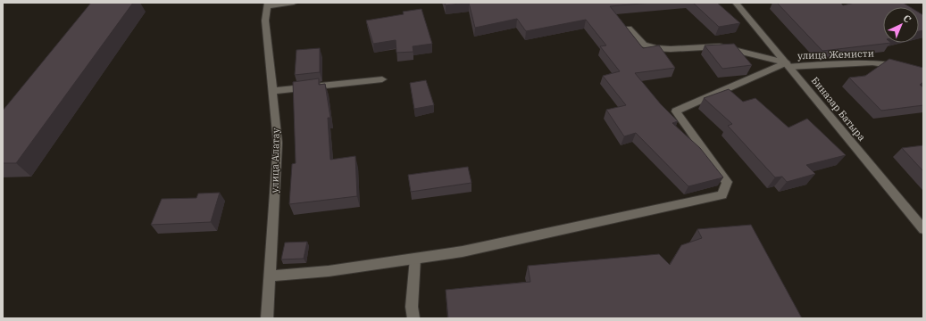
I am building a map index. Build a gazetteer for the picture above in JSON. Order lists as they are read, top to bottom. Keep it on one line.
{"streets":{"street":["улица Жемисти","Биназар Батыра","улица Алатау"]},"crossings":[["улица Жемисти","Биназар Батыра"]],"north":"top right"}
